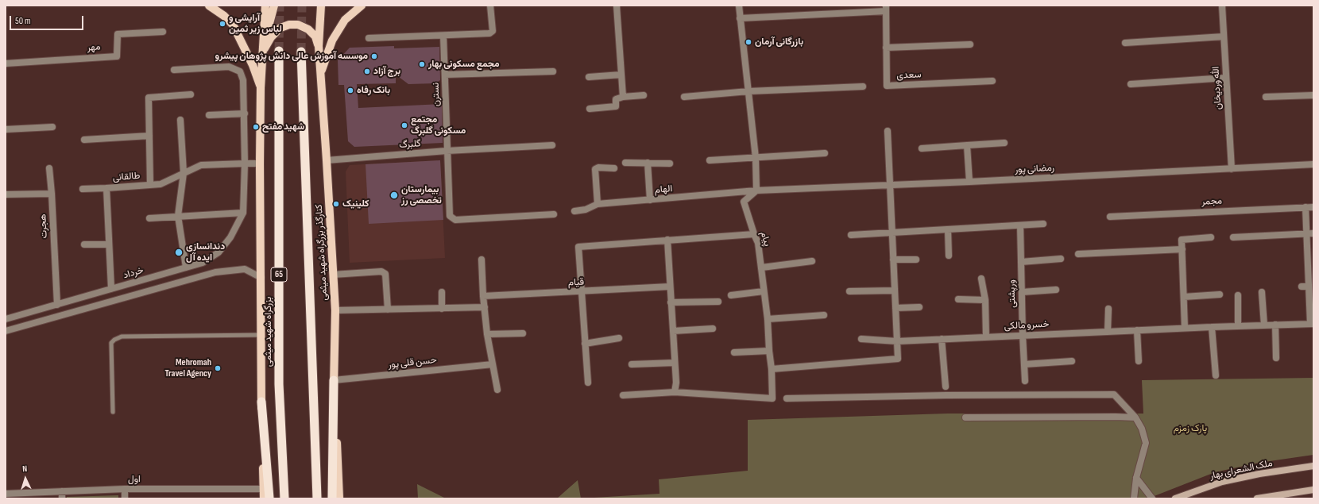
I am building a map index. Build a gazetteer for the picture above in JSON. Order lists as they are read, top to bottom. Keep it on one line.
{"streets":{"highway":["65","بزرگراه شهید میثمی"],"main road":["کنارگذر بزرگراه شهید میثمی","ملک الشعرای بهار"],"street":["مهر","سعدی","الله وردیخان","نسترن","گلبرگ","رمضانی پور","طالقانی","الهام","مجمر","هجرت","پیام","خرداد","قیام","ورپشتی","خسرو مالکی","حسن قلی پور","اول"]},"crossings":[["الله وردیخان","رمضانی پور"],["نسترن","گلبرگ"],["گلبرگ","کنارگذر بزرگراه شهید میثمی"],["رمضانی پور","الهام"],["رمضانی پور","پیام"],["طالقانی","خرداد"],["الهام","پیام"],["هجرت","خرداد"],["کنارگذر بزرگراه شهید میثمی","حسن قلی پور"],["ورپشتی","خسرو مالکی"]],"parks":["پارک زمزم"],"places":["آرایشی و لباس زیر ثمین","بازرگانی آرمان","موسسه آموزش عالی دانش پژوهان پیشرو","مجمع مسکونی بهار","برج آزاد","بانک رفاه","مجتمع مسکونی گلبرگ","شهید مفتح","بیمارستان تخصصی رز","کلینیک","دندانسازی ایده آل","Mehromah Travel Agency"],"scale_bar":"50 m","north":"top"}
